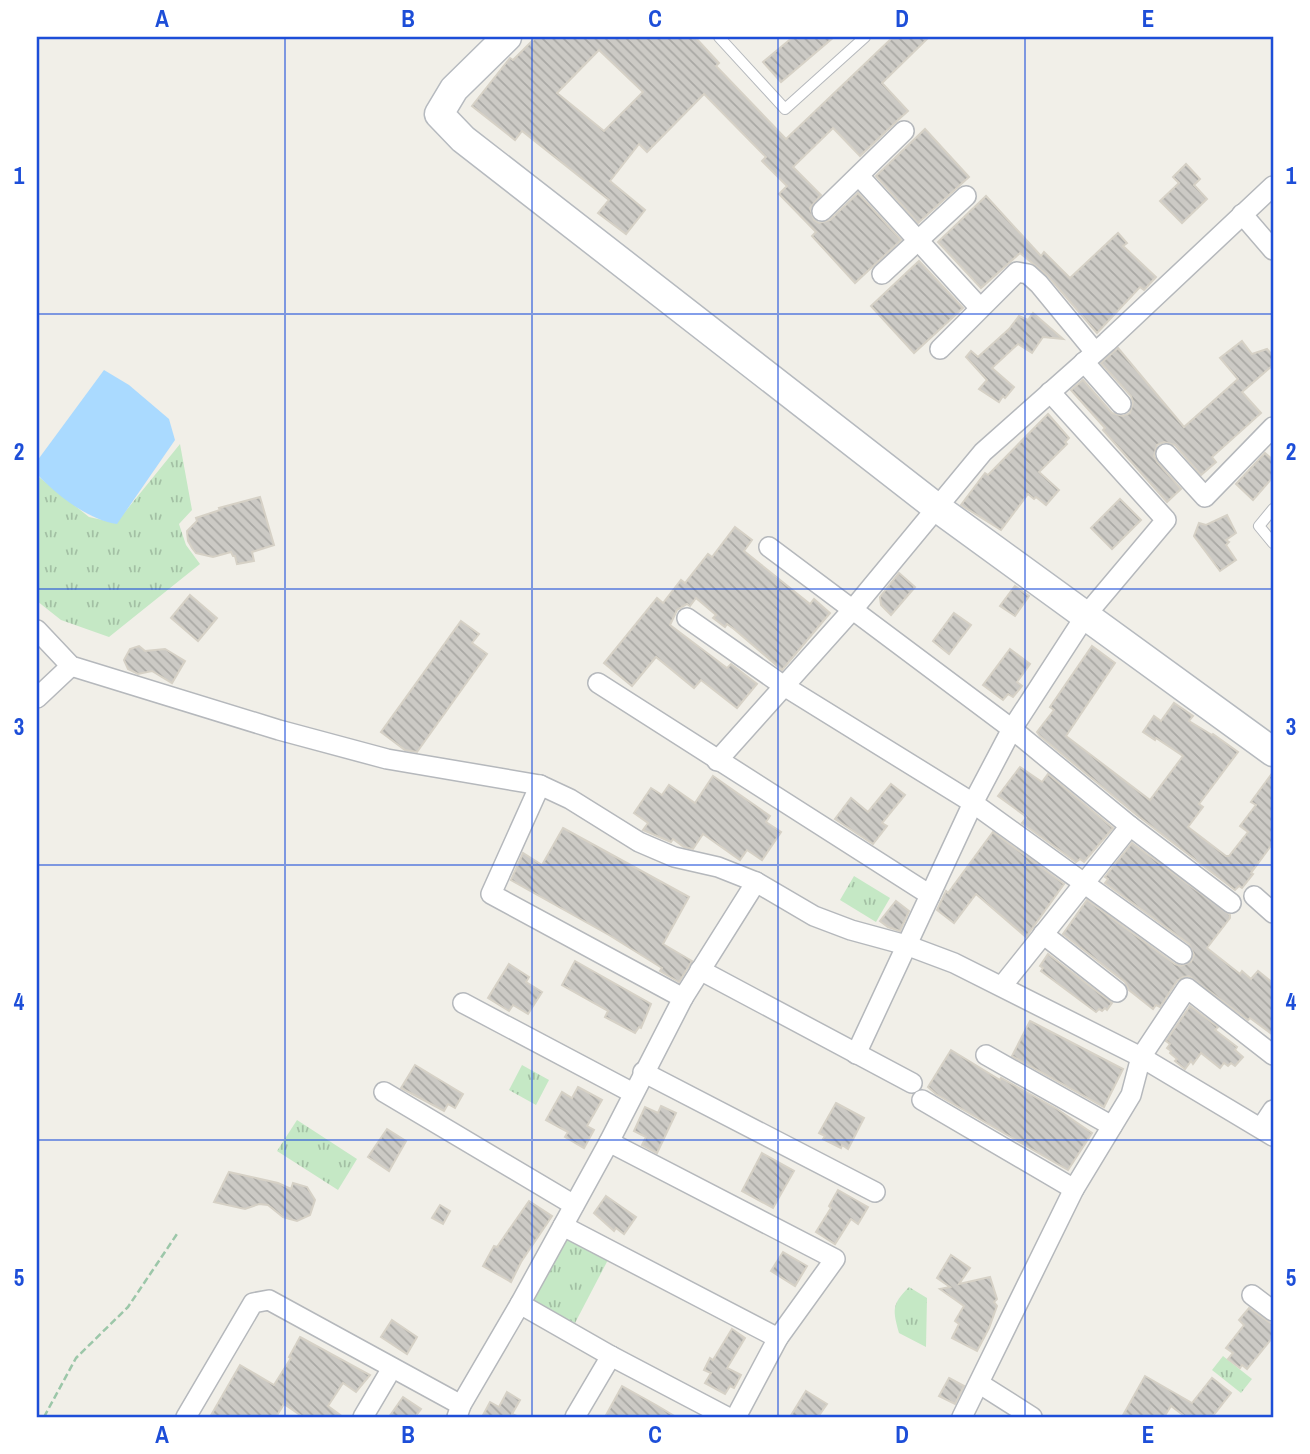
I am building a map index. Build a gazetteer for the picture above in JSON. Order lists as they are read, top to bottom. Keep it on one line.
{"grid":{"columns":["A","B","C","D","E"],"rows":["1","2","3","4","5"]}}
